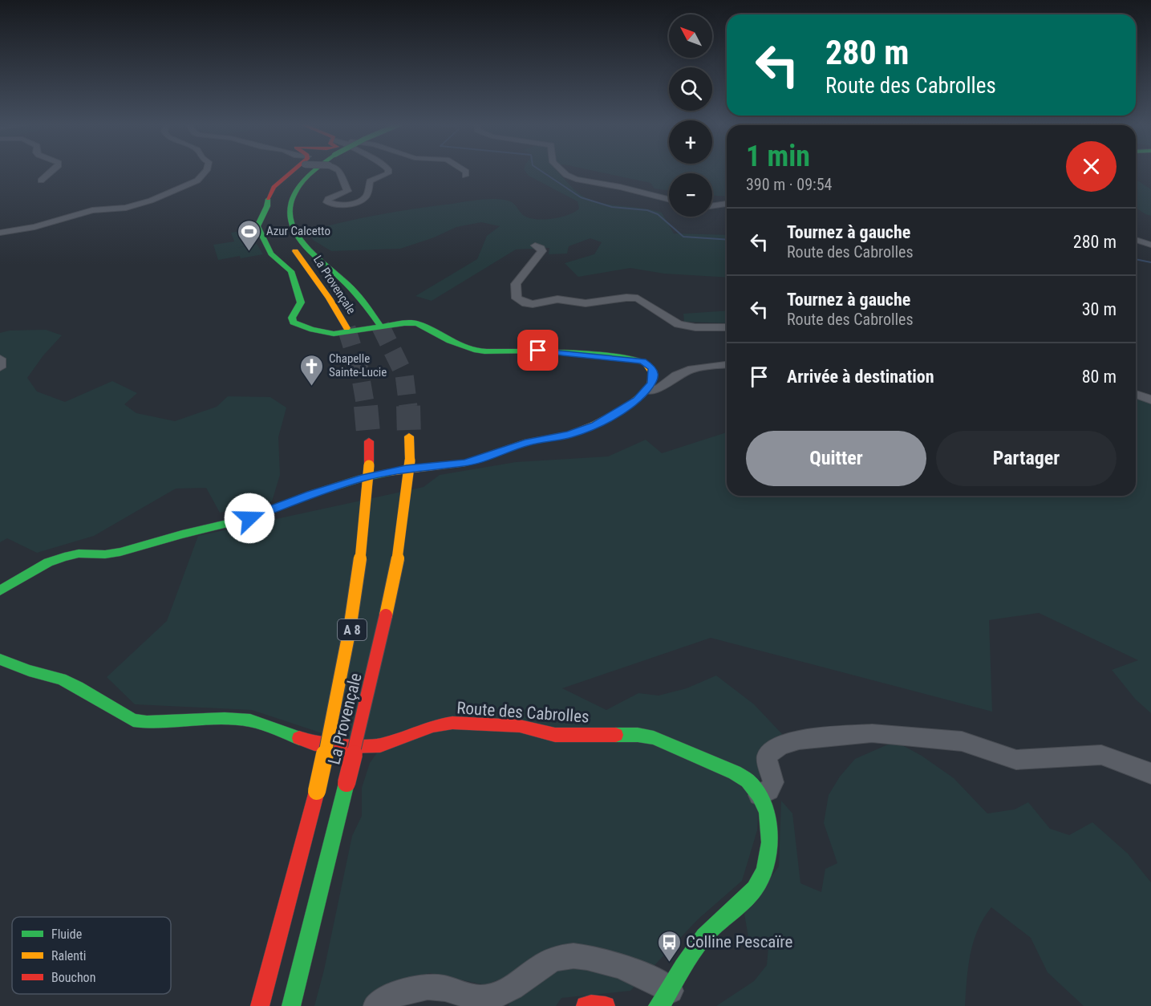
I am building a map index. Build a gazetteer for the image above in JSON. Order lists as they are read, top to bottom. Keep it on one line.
{"streets":{"main road":["La Provençale","A 8","Route des Cabrolles"]},"places":{"sports":["Azur Calcetto"],"church":["Chapelle Sainte-Lucie"],"bus stop":["Colline Pescaïre"]},"legend":["Fluide","Ralenti","Bouchon"],"north":"top left","page":{"map_buttons":["+","−"],"turn":["280 m","Route des Cabrolles"],"heading":["1 min","390 m · 09:54"],"list":[{"name":"Tournez à gauche","note":"Route des Cabrolles","value":"280 m"},{"name":"Tournez à gauche","note":"Route des Cabrolles","value":"30 m"},{"name":"Arrivée à destination","value":"80 m"}],"buttons":["Quitter","Partager"]}}
